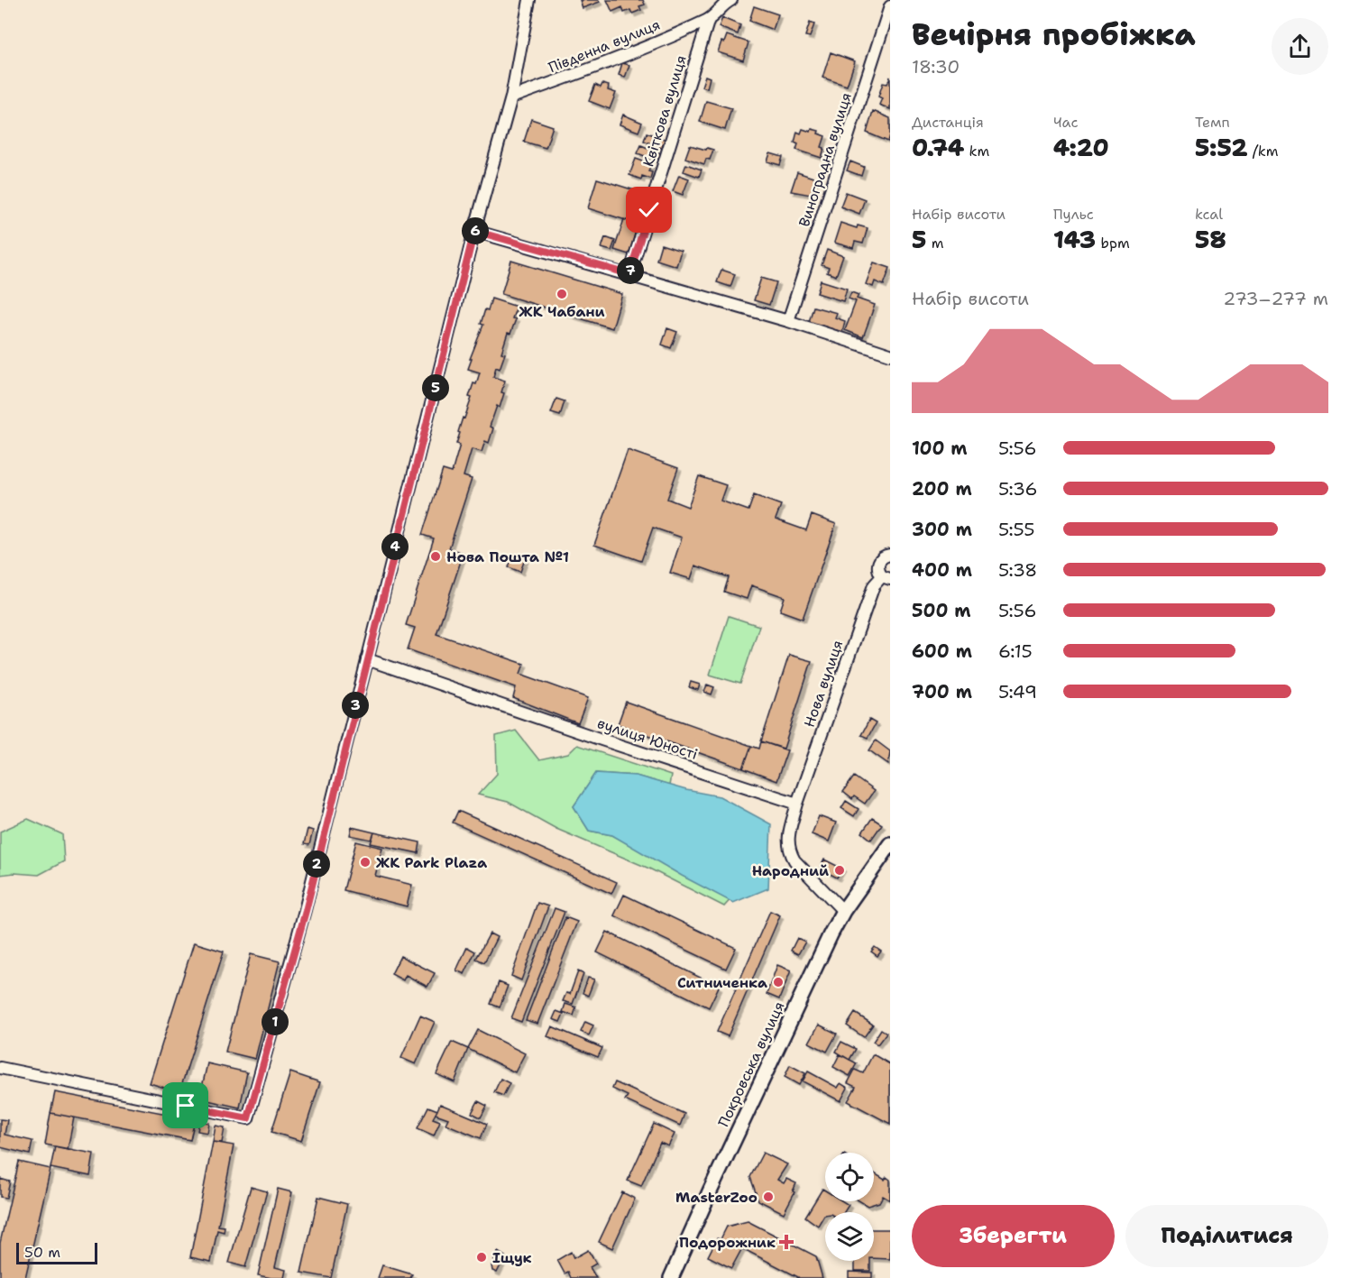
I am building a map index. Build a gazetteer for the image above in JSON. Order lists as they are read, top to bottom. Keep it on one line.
{"streets":{"street":["Південна вулиця","Квіткова вулиця","Виноградна вулиця","Нова вулиця","вулиця Юності","Покровська вулиця"]},"crossings":[["Південна вулиця","Квіткова вулиця"],["Нова вулиця","вулиця Юності"]],"places":{"other":["ЖК Чабани","Нова Пошта №1","ЖК Park Plaza","Народний","Ситниченка","MasterZoo","Іщук"],"health":["Подорожник"]},"scale_bar":"50 m","page":{"heading":["Вечірня пробіжка","18:30"],"stats":[["Дистанція","0.74 km"],["Час","4:20"],["Темп","5:52 /km"],["Набір висоти","5 m"],["Пульс","143 bpm"],["kcal","58"]],"pins":["6","7","5","4","3","2","1"],"chart":["Набір висоти","273–277 m"],"list":[{"name":"100 m","note":"5:56"},{"name":"200 m","note":"5:36"},{"name":"300 m","note":"5:55"},{"name":"400 m","note":"5:38"},{"name":"500 m","note":"5:56"},{"name":"600 m","note":"6:15"},{"name":"700 m","note":"5:49"}],"buttons":["Зберегти","Поділитися"],"scale":"50 m"}}
